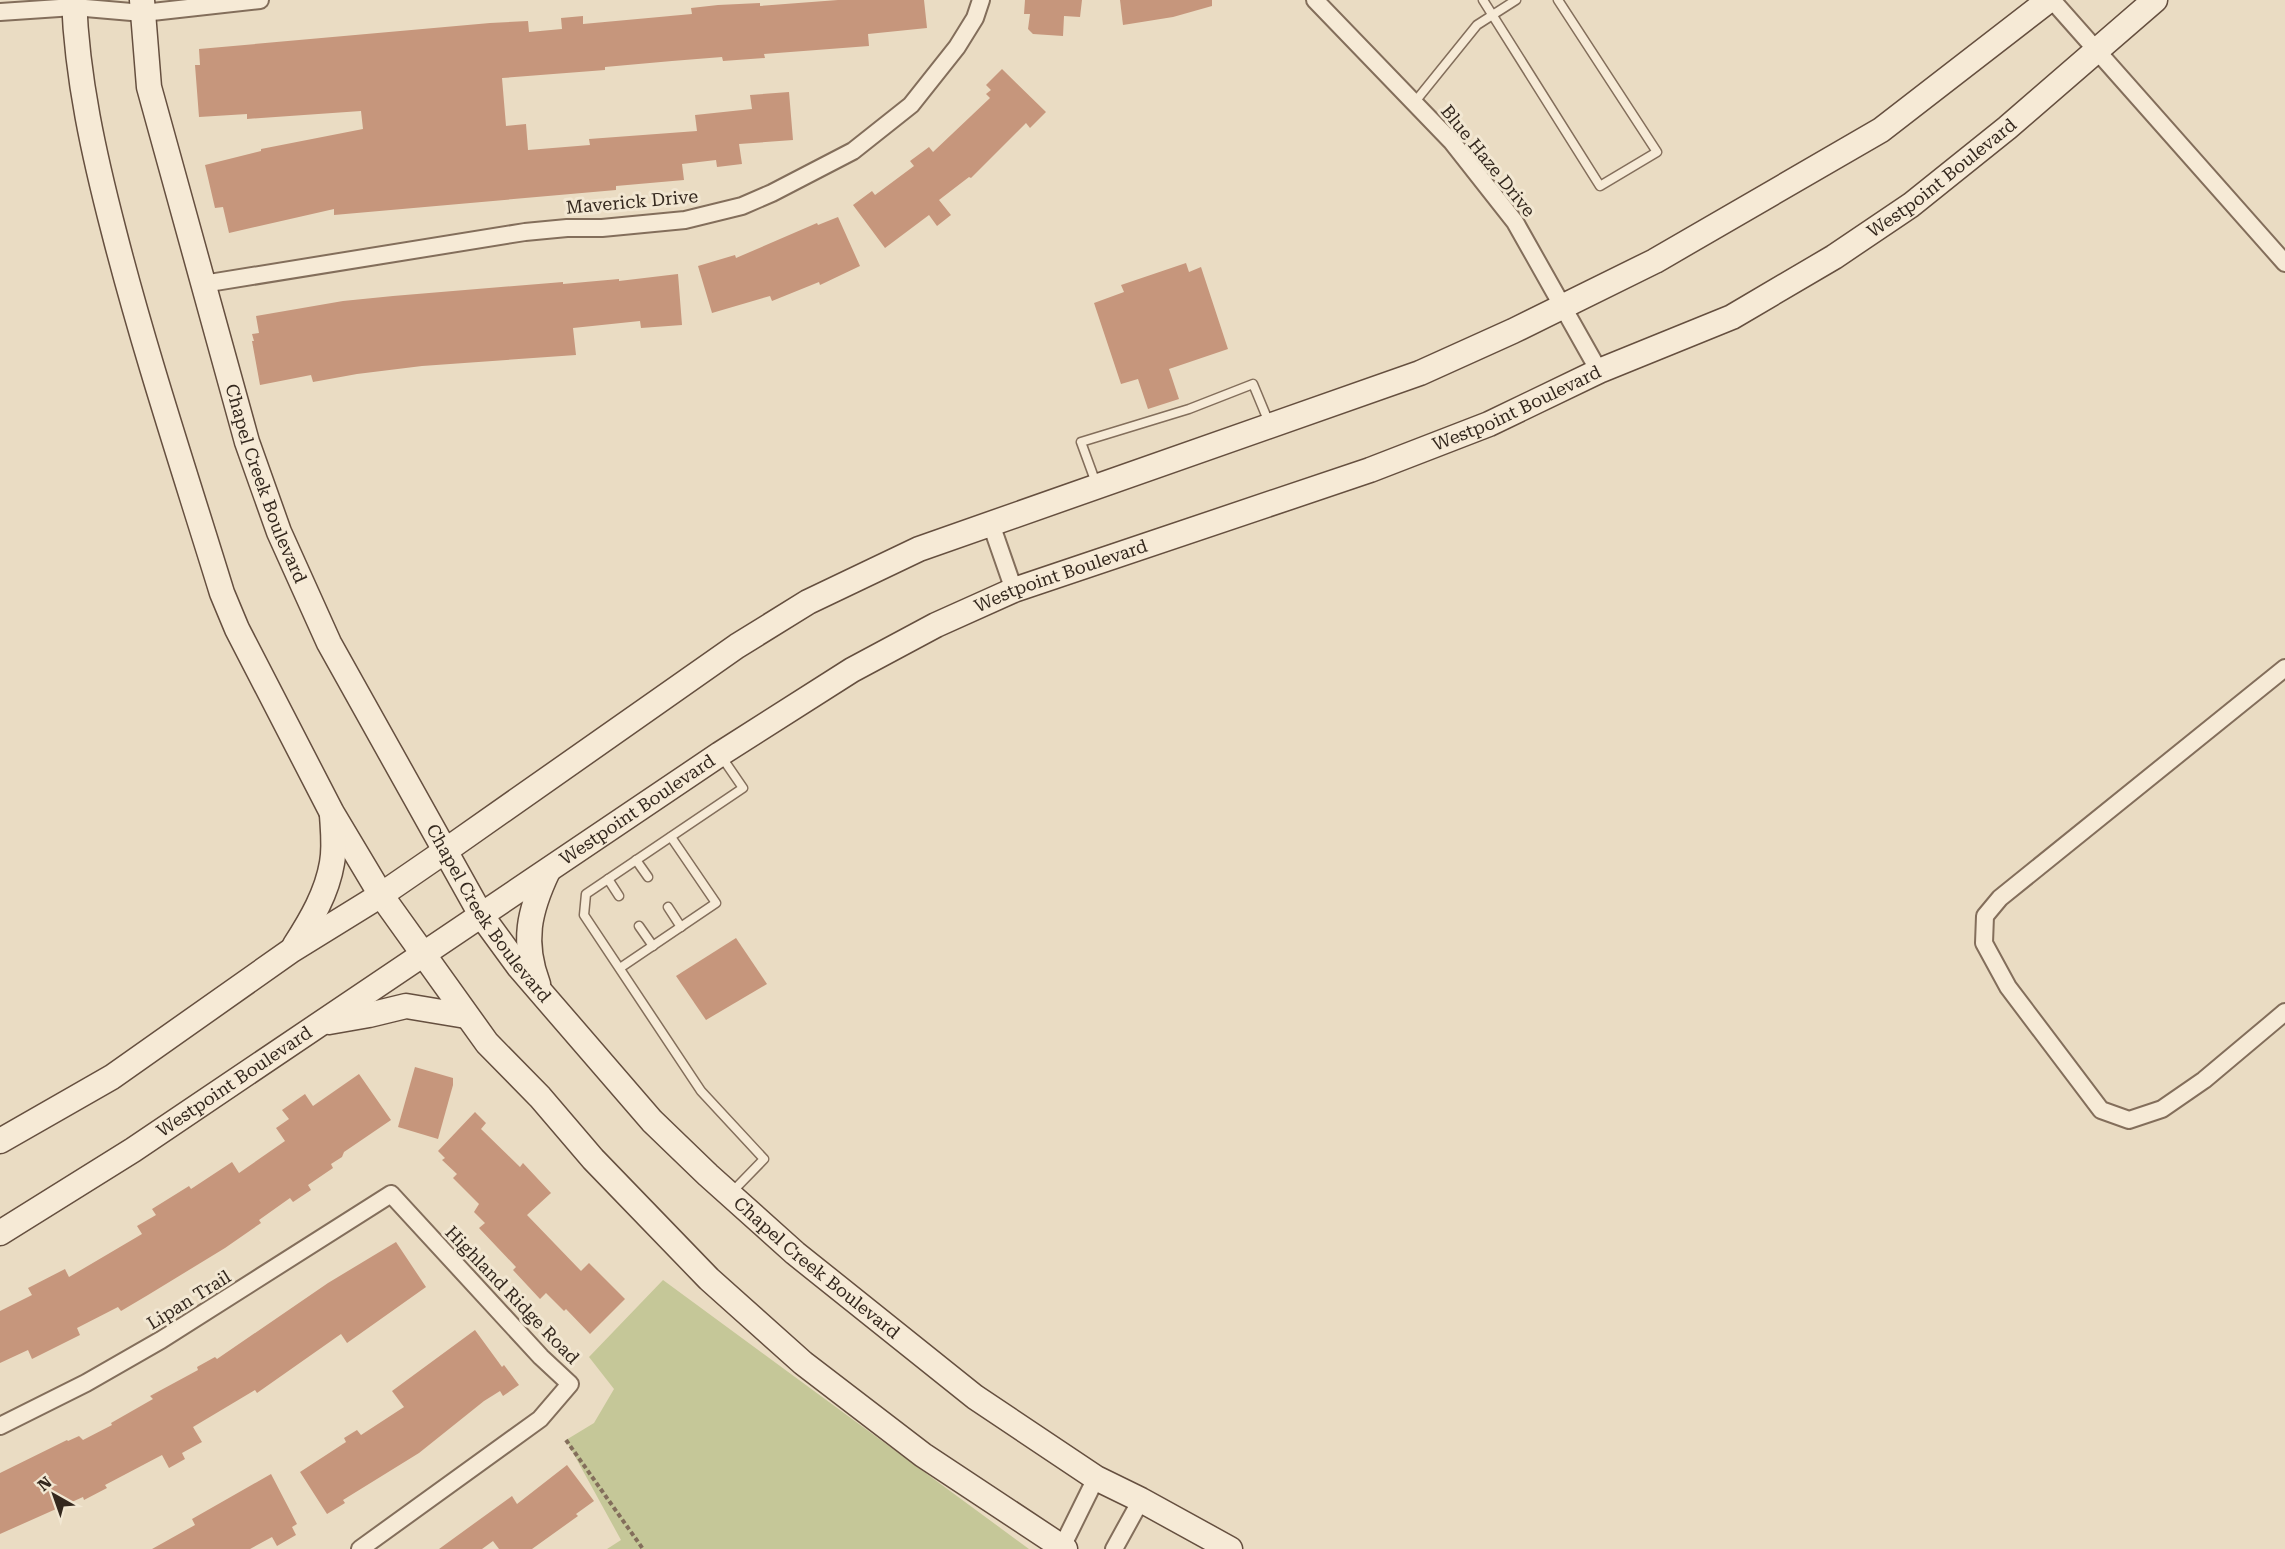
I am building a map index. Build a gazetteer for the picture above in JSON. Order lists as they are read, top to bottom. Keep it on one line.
{"streets":{"main road":["Westpoint Boulevard","Chapel Creek Boulevard"],"street":["Blue Haze Drive","Maverick Drive","Highland Ridge Road","Lipan Trail"]},"crossings":[["Blue Haze Drive","Westpoint Boulevard"],["Westpoint Boulevard","Chapel Creek Boulevard"],["Maverick Drive","Chapel Creek Boulevard"],["Highland Ridge Road","Lipan Trail"]],"north":"top left"}
